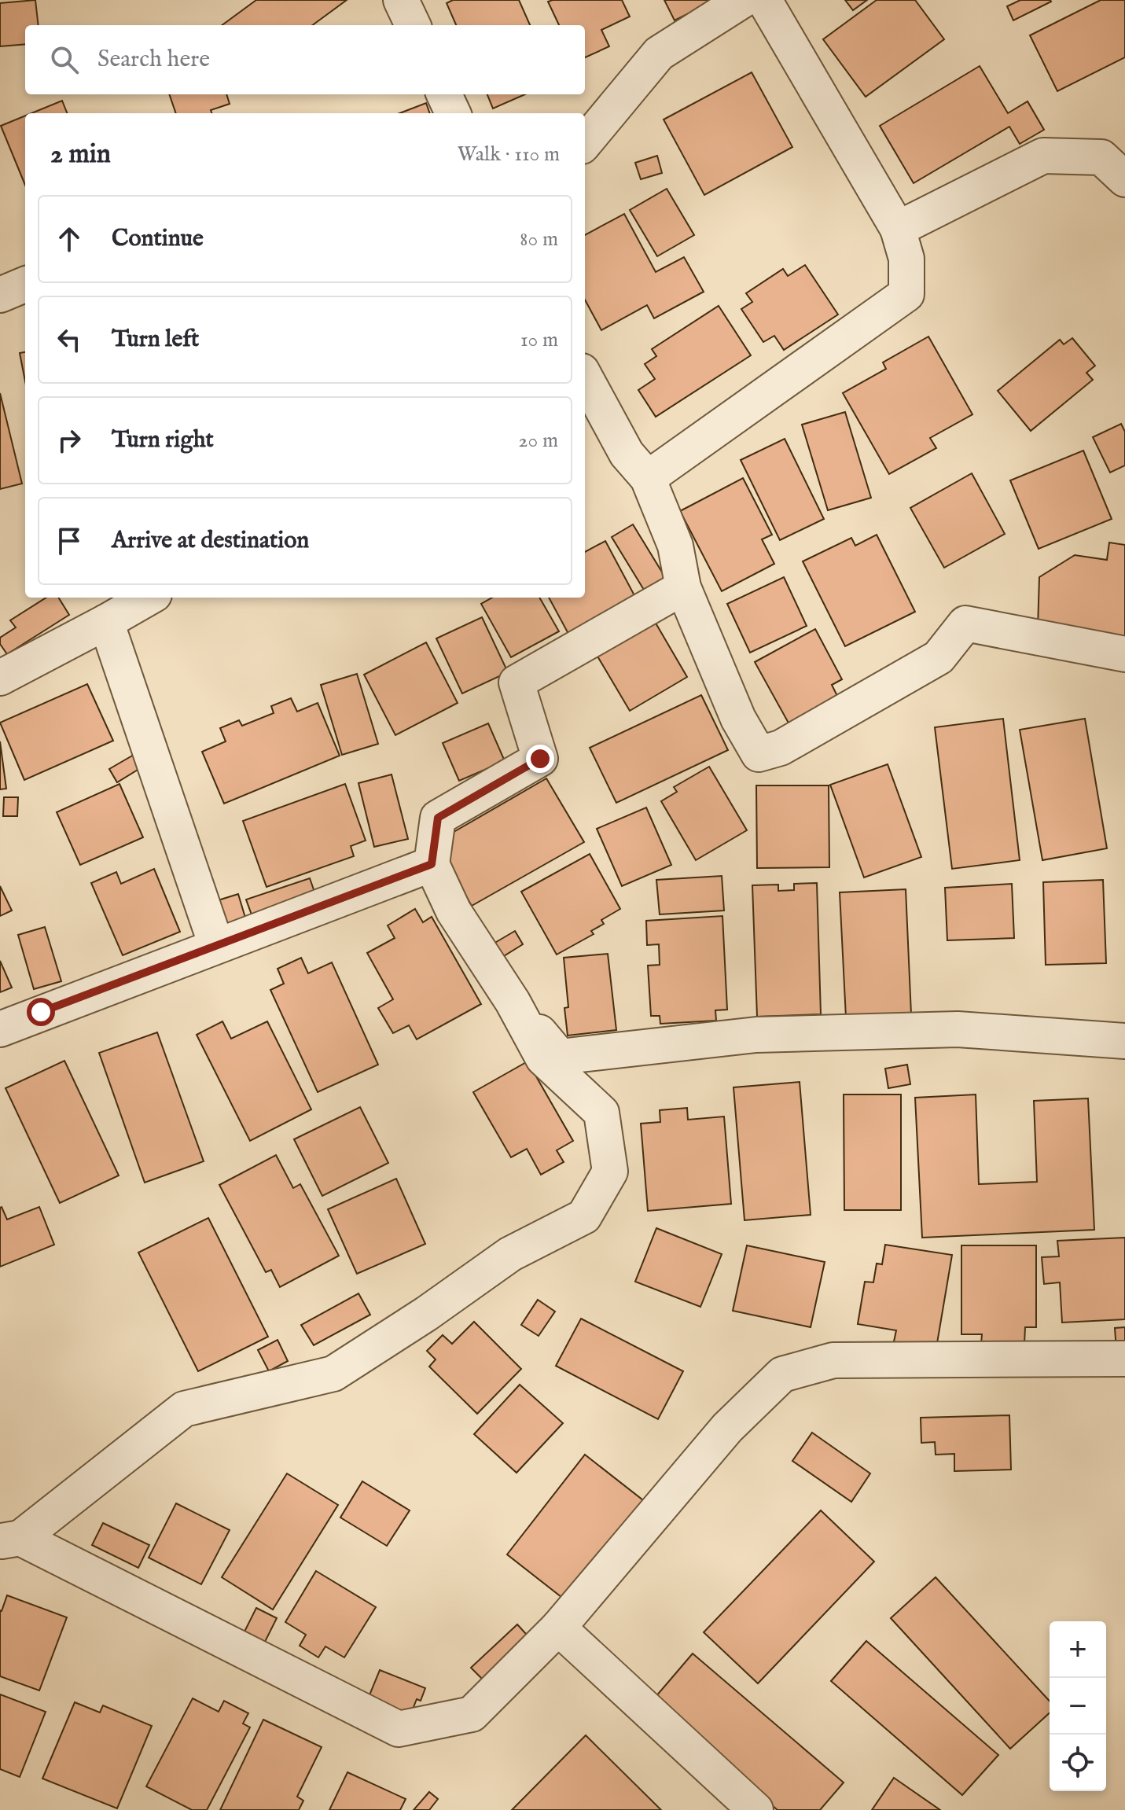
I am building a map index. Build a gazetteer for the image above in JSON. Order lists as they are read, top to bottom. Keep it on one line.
{"page":{"search":"Search here","heading":["2 min","Walk · 110 m"],"list":[["Continue","80 m"],["Turn left","10 m"],["Turn right","20 m"],"Arrive at destination"],"map_buttons":["+","−"]}}
